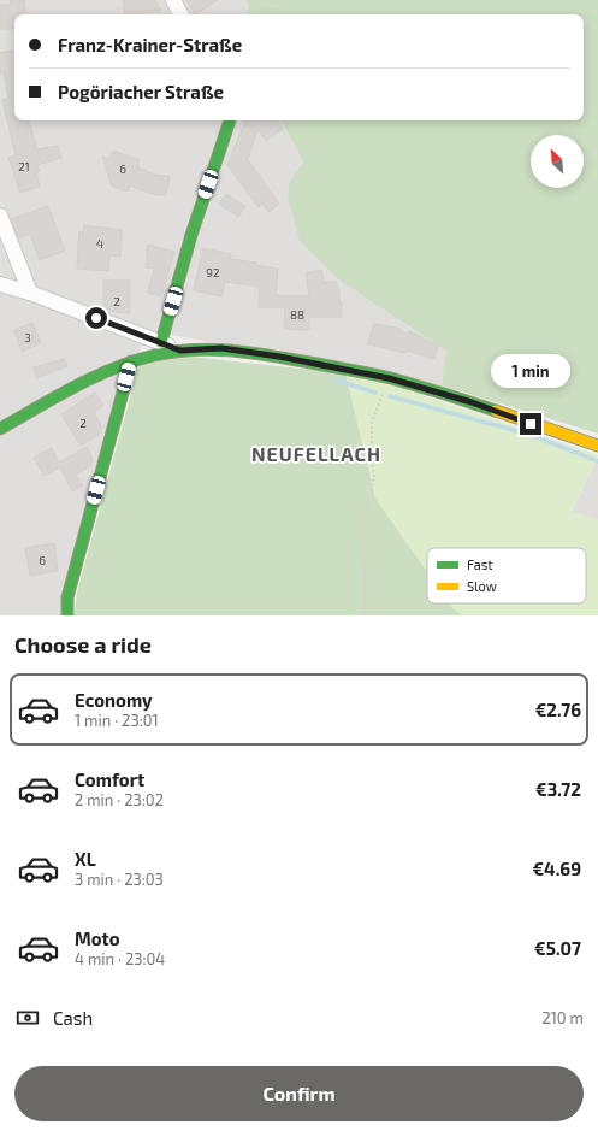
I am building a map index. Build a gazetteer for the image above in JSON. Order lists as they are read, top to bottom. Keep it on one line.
{"districts":["NEUFELLACH"],"house_numbers":["21","6","4","92","2","88","3","2","6"],"legend":["Fast","Slow"],"north":"top left","page":{"banner":["Franz-Krainer-Straße","Pogöriacher Straße"],"bubble":"1 min","heading":"Choose a ride","list":[{"name":"Economy","note":"1 min · 23:01","value":"€2.76"},{"name":"Comfort","note":"2 min · 23:02","value":"€3.72"},{"name":"XL","note":"3 min · 23:03","value":"€4.69"},{"name":"Moto","note":"4 min · 23:04","value":"€5.07"}],"pay":["Cash","210 m"],"buttons":"Confirm"}}
